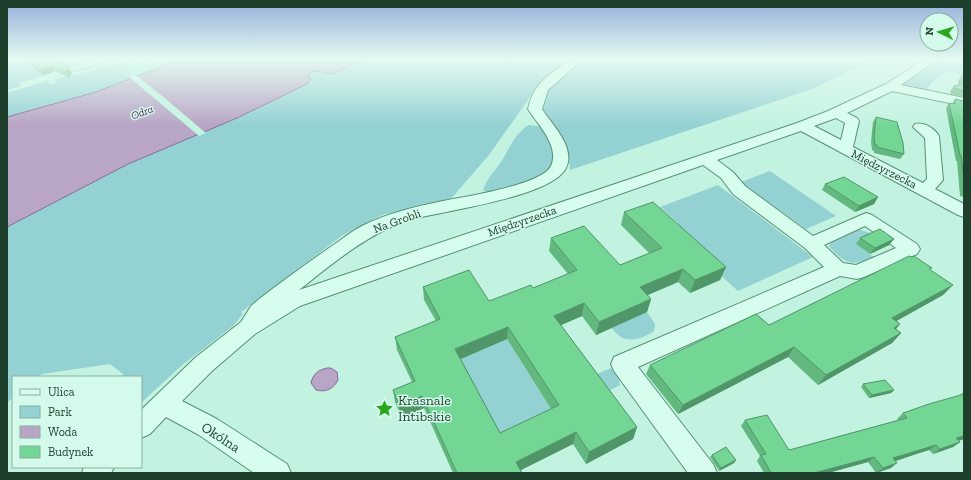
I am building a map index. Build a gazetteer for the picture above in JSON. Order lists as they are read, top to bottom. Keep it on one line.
{"streets":{"street":["Międzyrzecka","Na Grobli","Okólna"]},"crossings":[["Międzyrzecka","Na Grobli"],["Na Grobli","Okólna"]],"water":["Odra"],"places":{"place":["Krasnale Intibskie"]},"legend":["Ulica","Park","Woda","Budynek"],"north":"left"}
